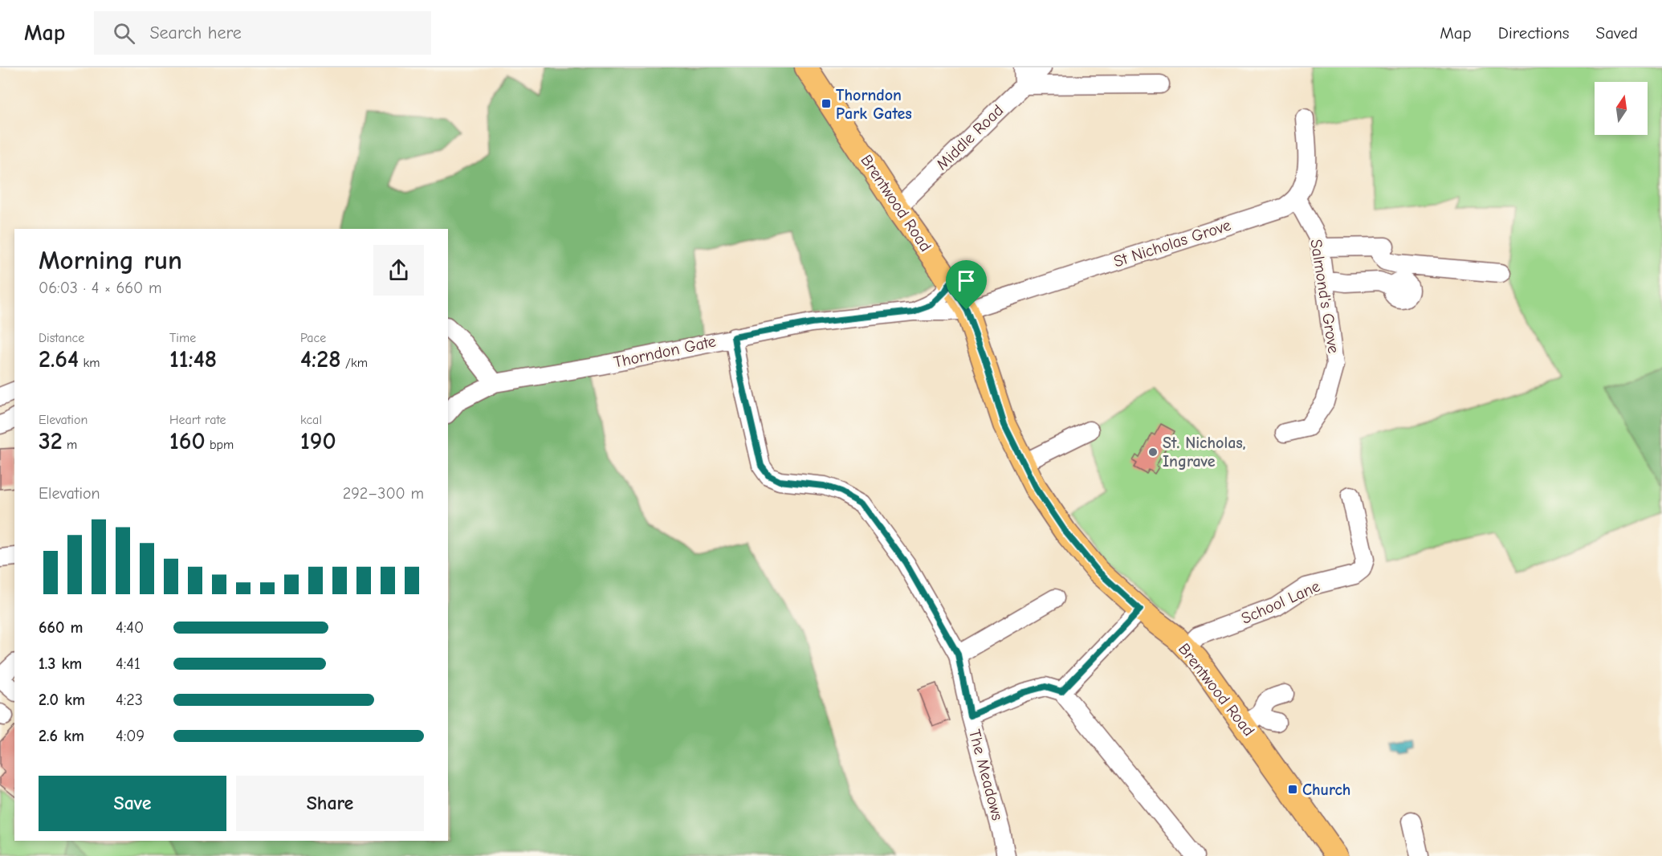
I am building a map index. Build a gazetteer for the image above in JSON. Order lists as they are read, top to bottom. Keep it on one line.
{"streets":{"main road":["Brentwood Road"],"street":["Middle Road","St Nicholas Grove","Salmond's Grove","Thorndon Gate","School Lane","The Meadows"]},"crossings":[["Middle Road","Brentwood Road"],["Brentwood Road","St Nicholas Grove"],["Brentwood Road","Thorndon Gate"],["Brentwood Road","School Lane"],["St Nicholas Grove","Salmond's Grove"],["St Nicholas Grove","Thorndon Gate"],["Thorndon Gate","The Meadows"]],"places":{"transit":["Thorndon Park Gates","Church"],"other":["St. Nicholas, Ingrave"]},"north":"top","page":{"header":"Map","search":"Search here","nav":["Map","Directions","Saved"],"heading":["Morning run","06:03 · 4 × 660 m"],"stats":[["Distance","2.64 km"],["Time","11:48"],["Pace","4:28 /km"],["Elevation","32 m"],["Heart rate","160 bpm"],["kcal","190"]],"chart":["Elevation","292–300 m"],"list":[{"name":"660 m","note":"4:40"},{"name":"1.3 km","note":"4:41"},{"name":"2.0 km","note":"4:23"},{"name":"2.6 km","note":"4:09"}],"buttons":["Save","Share"]}}
